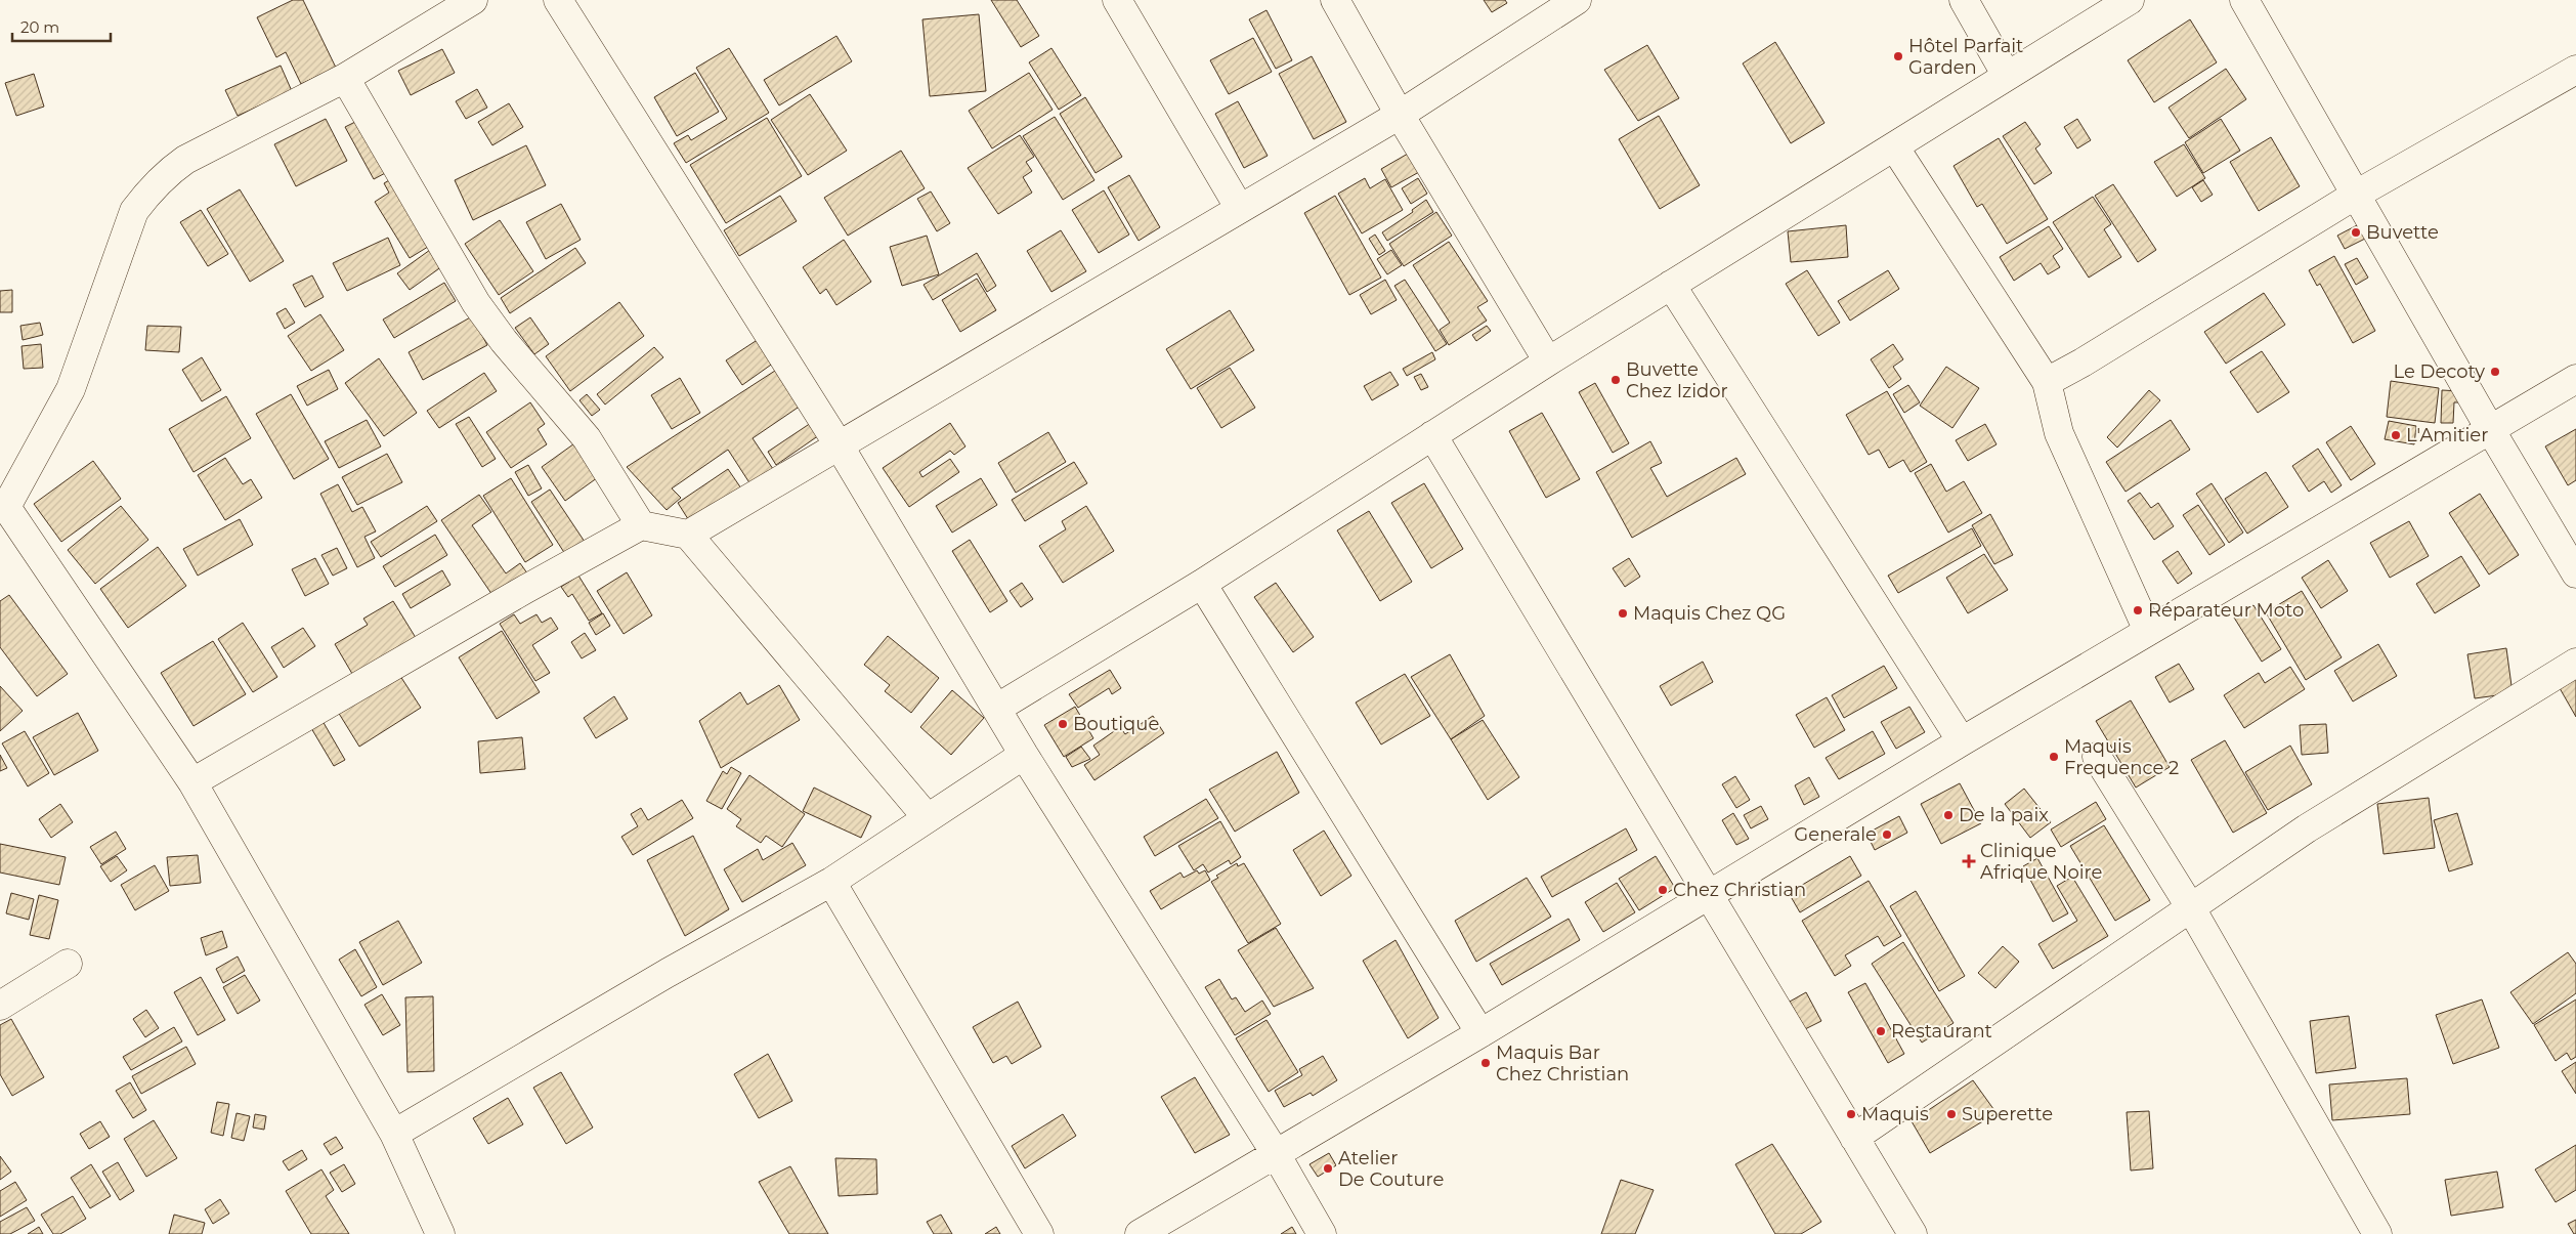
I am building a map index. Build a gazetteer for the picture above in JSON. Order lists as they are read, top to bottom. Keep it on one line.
{"places":{"other":["Hôtel Parfait Garden","Buvette","Le Decoty","Buvette Chez Izidor","L'Amitier","Réparateur Moto","Maquis Chez QG","Boutique","Maquis Frequence 2","De la paix","Generale","Chez Christian","Restaurant","Maquis Bar Chez Christian","Maquis","Superette","Atelier De Couture"],"health":["Clinique Afrique Noire"]},"scale_bar":"20 m"}
